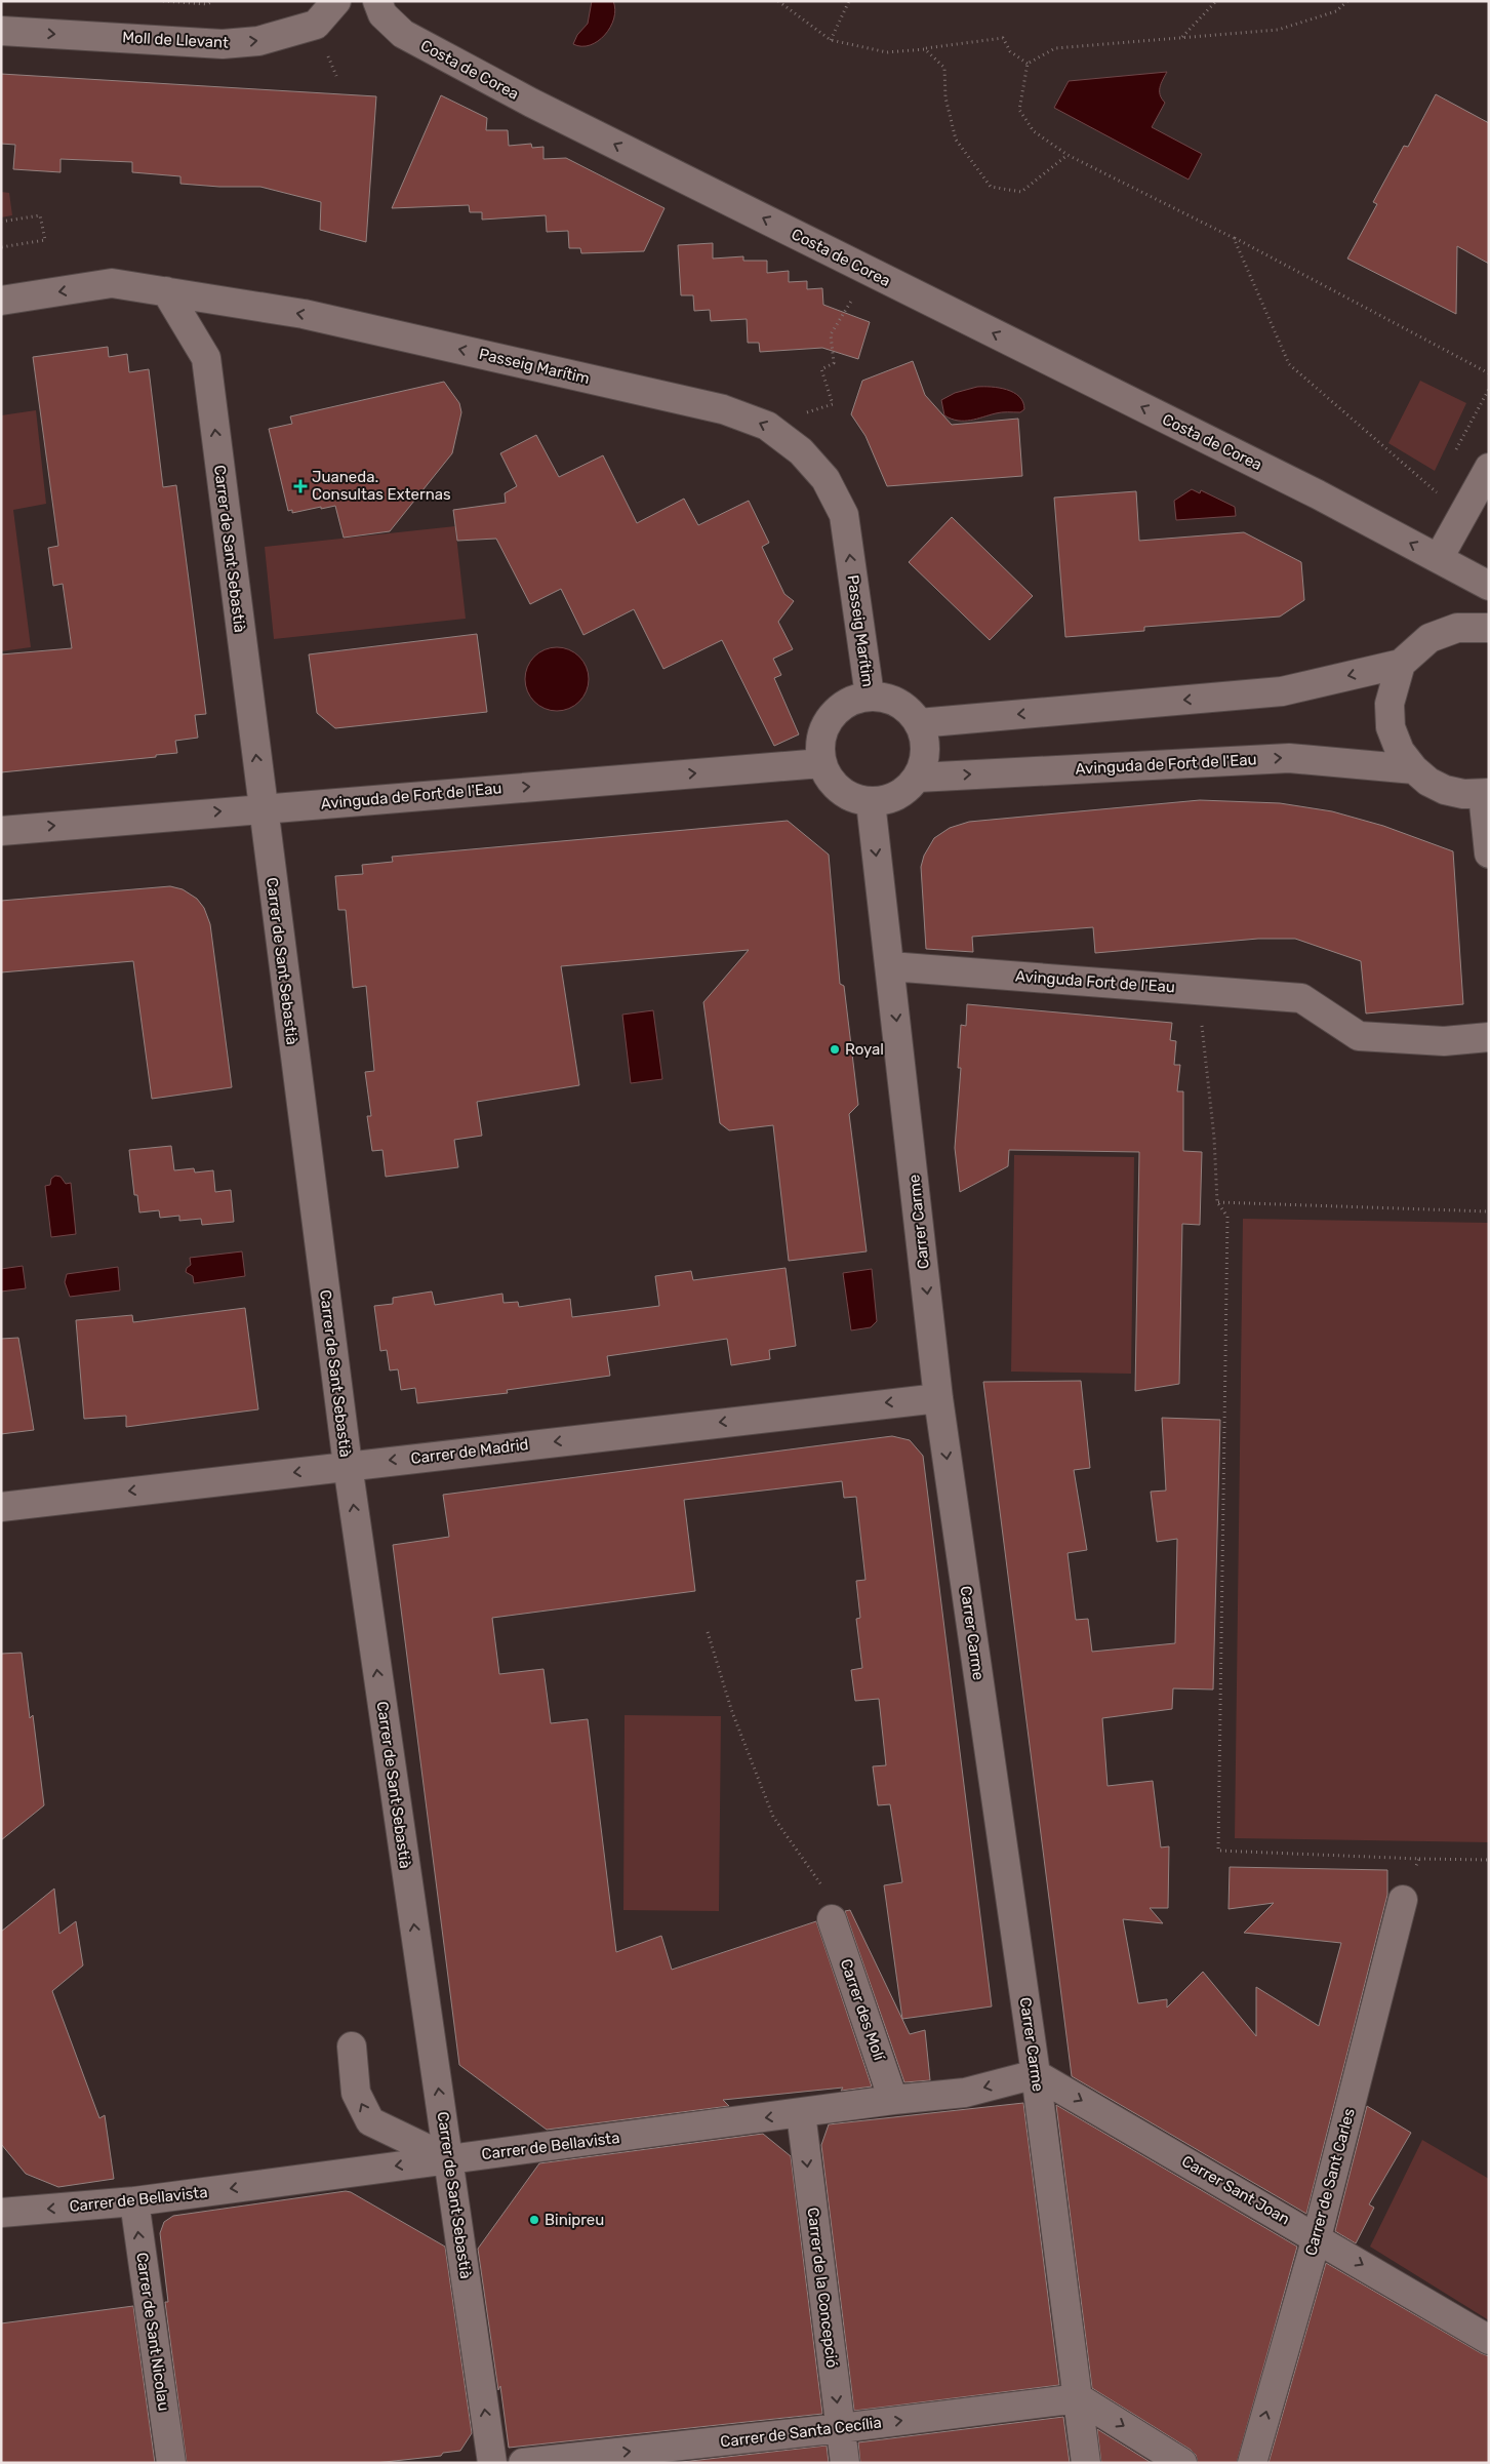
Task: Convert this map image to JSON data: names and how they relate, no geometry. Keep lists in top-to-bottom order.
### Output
{
  "streets": {
    "street": [
      "Moll de Llevant",
      "Costa de Corea",
      "Passeig Marítim",
      "Carrer de Sant Sebastià",
      "Avinguda de Fort de l'Eau",
      "Avinguda Fort de l'Eau",
      "Carrer Carme",
      "Carrer de Madrid",
      "Carrer des Molí",
      "Carrer de Bellavista",
      "Carrer de Sant Carles",
      "Carrer Sant Joan",
      "Carrer de la Concepció",
      "Carrer de Sant Nicolau",
      "Carrer de Santa Cecília"
    ]
  },
  "crossings": [
    ["Passeig Marítim", "Carrer de Sant Sebastià"],
    ["Passeig Marítim", "Avinguda de Fort de l'Eau"],
    ["Passeig Marítim", "Carrer Carme"],
    ["Carrer de Sant Sebastià", "Avinguda de Fort de l'Eau"],
    ["Carrer de Sant Sebastià", "Carrer de Madrid"],
    ["Carrer de Sant Sebastià", "Carrer de Bellavista"],
    ["Avinguda de Fort de l'Eau", "Carrer Carme"],
    ["Avinguda Fort de l'Eau", "Carrer Carme"],
    ["Carrer Carme", "Carrer de Madrid"],
    ["Carrer Carme", "Carrer de Bellavista"],
    ["Carrer Carme", "Carrer Sant Joan"],
    ["Carrer Carme", "Carrer de Santa Cecília"],
    ["Carrer des Molí", "Carrer de Bellavista"],
    ["Carrer de Bellavista", "Carrer Sant Joan"],
    ["Carrer de Bellavista", "Carrer de la Concepció"],
    ["Carrer de Bellavista", "Carrer de Sant Nicolau"],
    ["Carrer de Sant Carles", "Carrer Sant Joan"],
    ["Carrer de la Concepció", "Carrer de Santa Cecília"]
  ],
  "one_way": [
    "Moll de Llevant",
    "Costa de Corea",
    "Passeig Marítim",
    "Carrer de Sant Sebastià",
    "Carrer Carme",
    "Carrer de Madrid",
    "Carrer de Bellavista",
    "Carrer de Sant Carles",
    "Carrer Sant Joan",
    "Carrer de la Concepció",
    "Carrer de Sant Nicolau",
    "Carrer de Santa Cecília"
  ],
  "places": {
    "health": ["Juaneda. Consultas Externas"],
    "other": ["Royal", "Binipreu"]
  }
}
